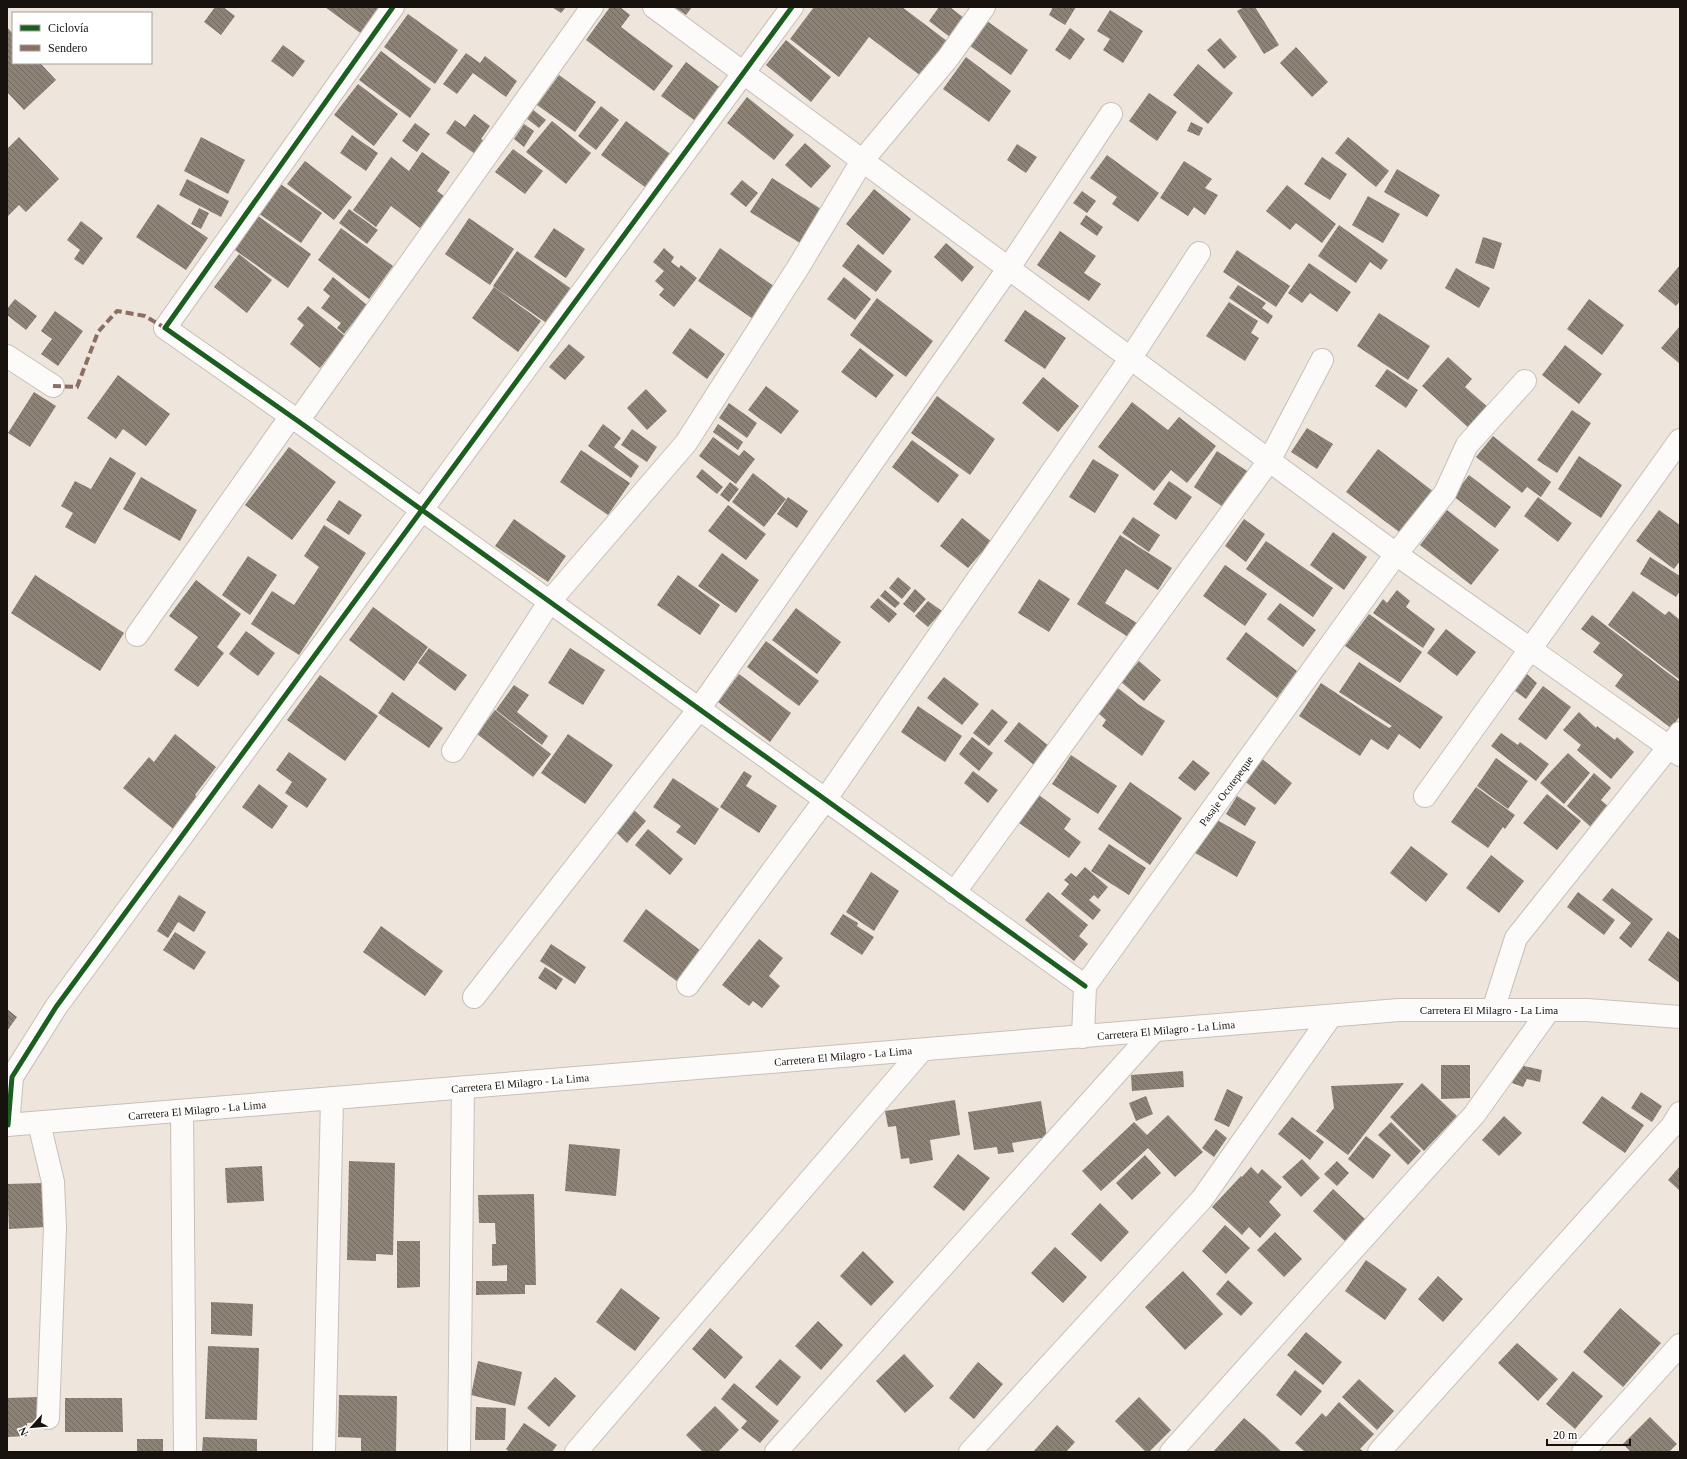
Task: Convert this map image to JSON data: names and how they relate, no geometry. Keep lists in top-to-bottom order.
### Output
{
  "streets": {
    "street": ["Pasaje Ocotepeque", "Carretera El Milagro - La Lima"]
  },
  "legend": ["Ciclovía", "Sendero"],
  "scale_bar": "20 m",
  "north": "bottom left"
}
